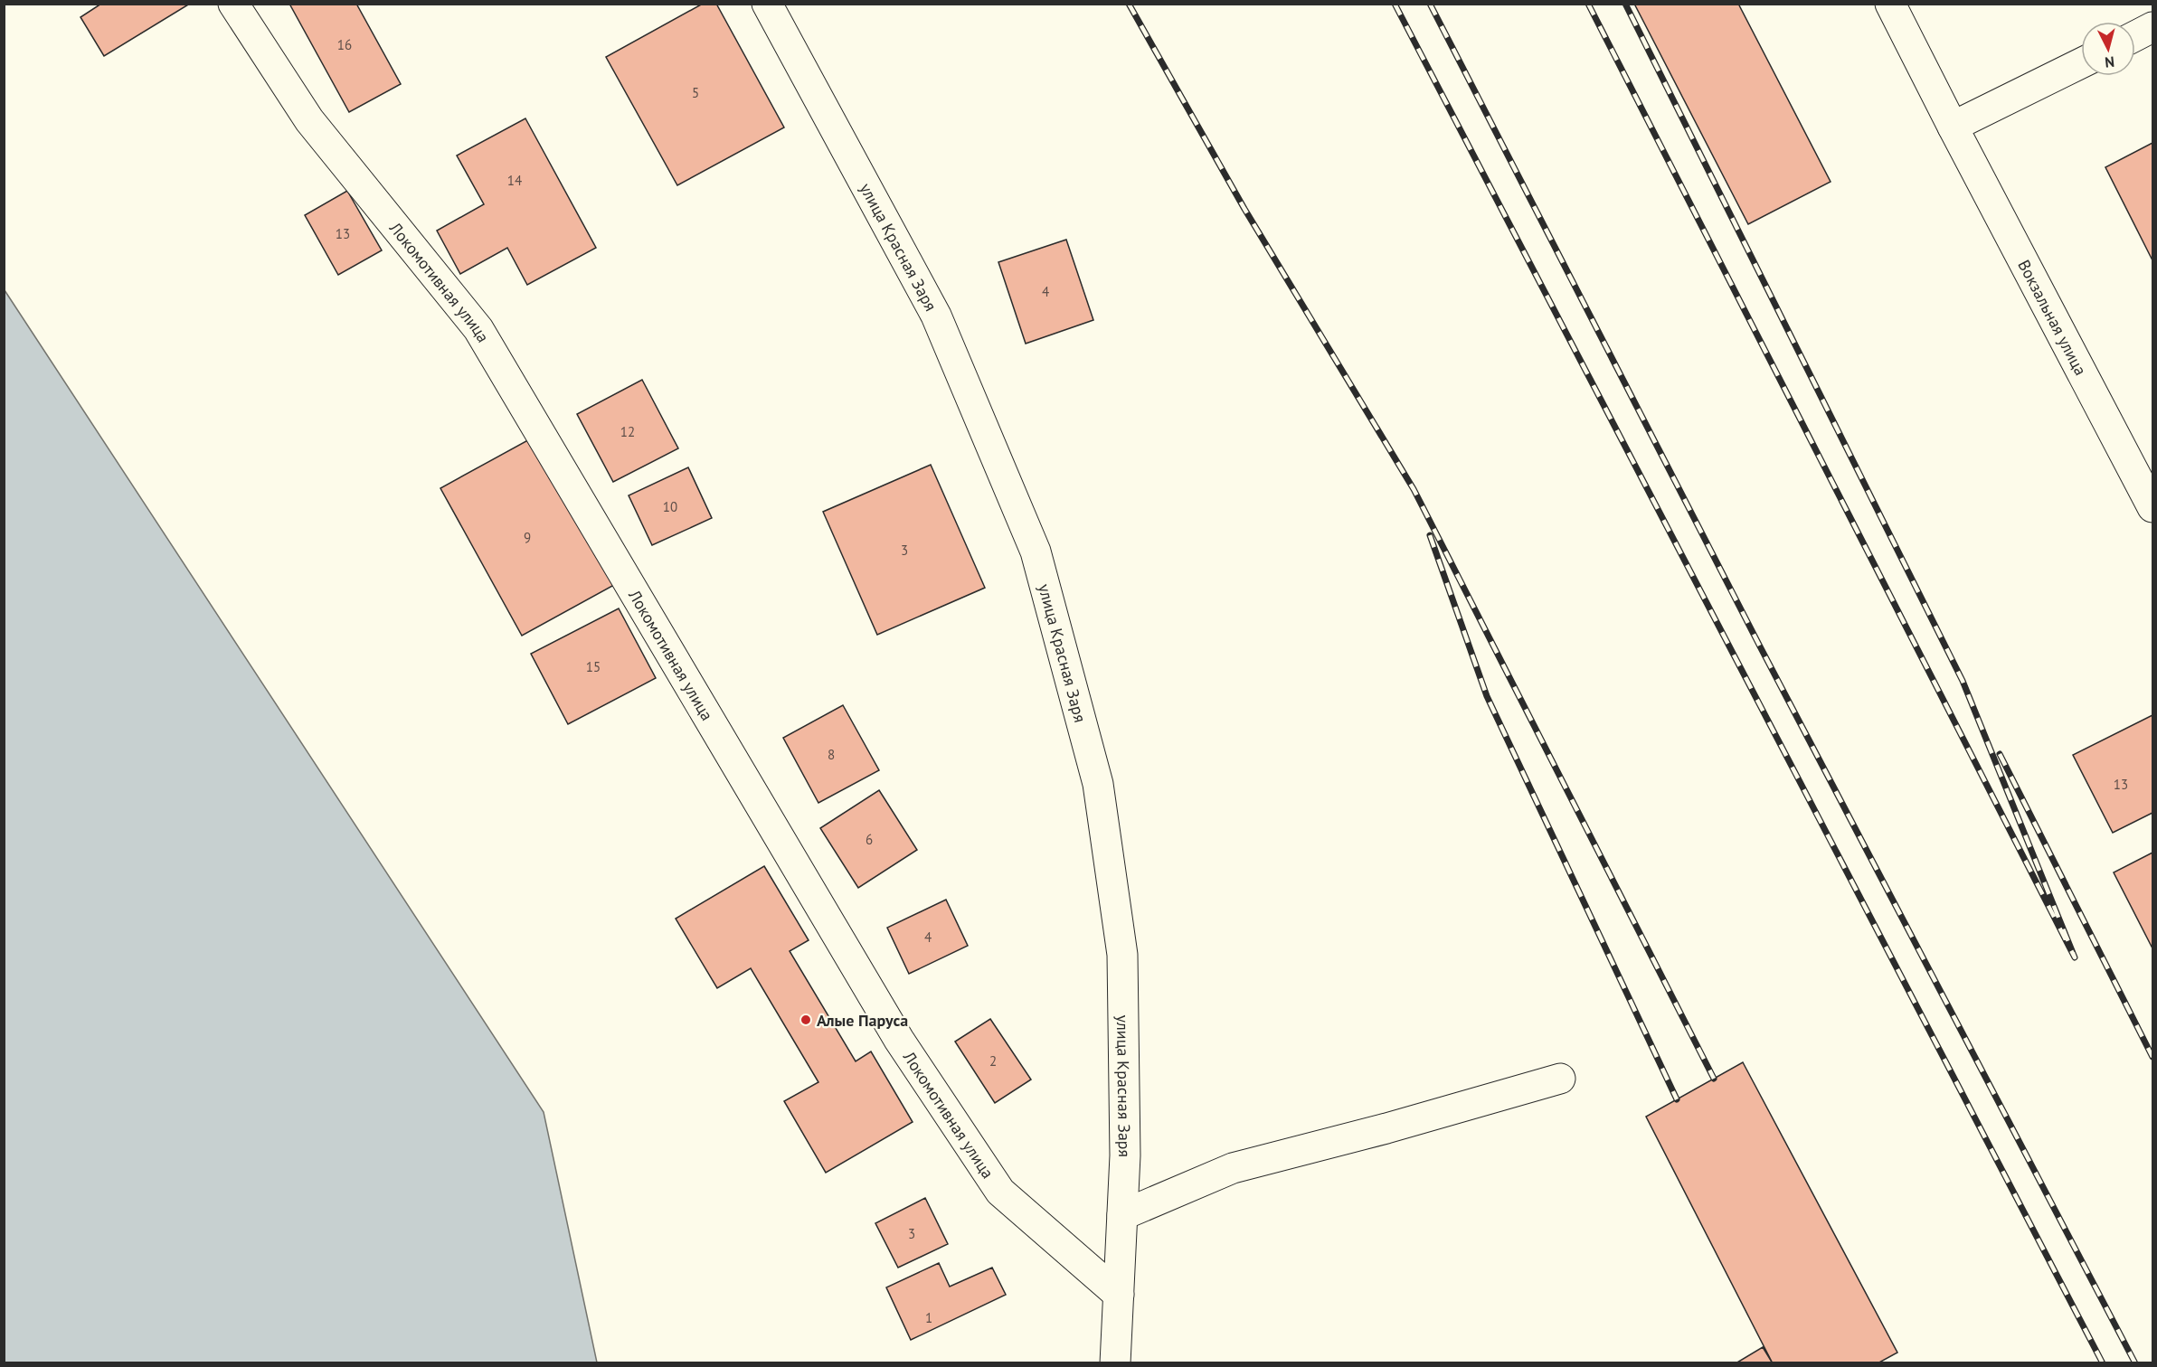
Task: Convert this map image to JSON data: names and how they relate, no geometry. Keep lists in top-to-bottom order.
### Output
{
  "streets": {
    "street": ["улица Красная Заря", "Локомотивная улица", "Вокзальная улица"]
  },
  "crossings": [
    ["улица Красная Заря", "Локомотивная улица"]
  ],
  "places": ["Алые Паруса"],
  "house_numbers": [
    "16",
    "5",
    "14",
    "13",
    "4",
    "12",
    "10",
    "9",
    "3",
    "15",
    "8",
    "13",
    "6",
    "4",
    "2",
    "3",
    "1"
  ],
  "north": "bottom"
}
